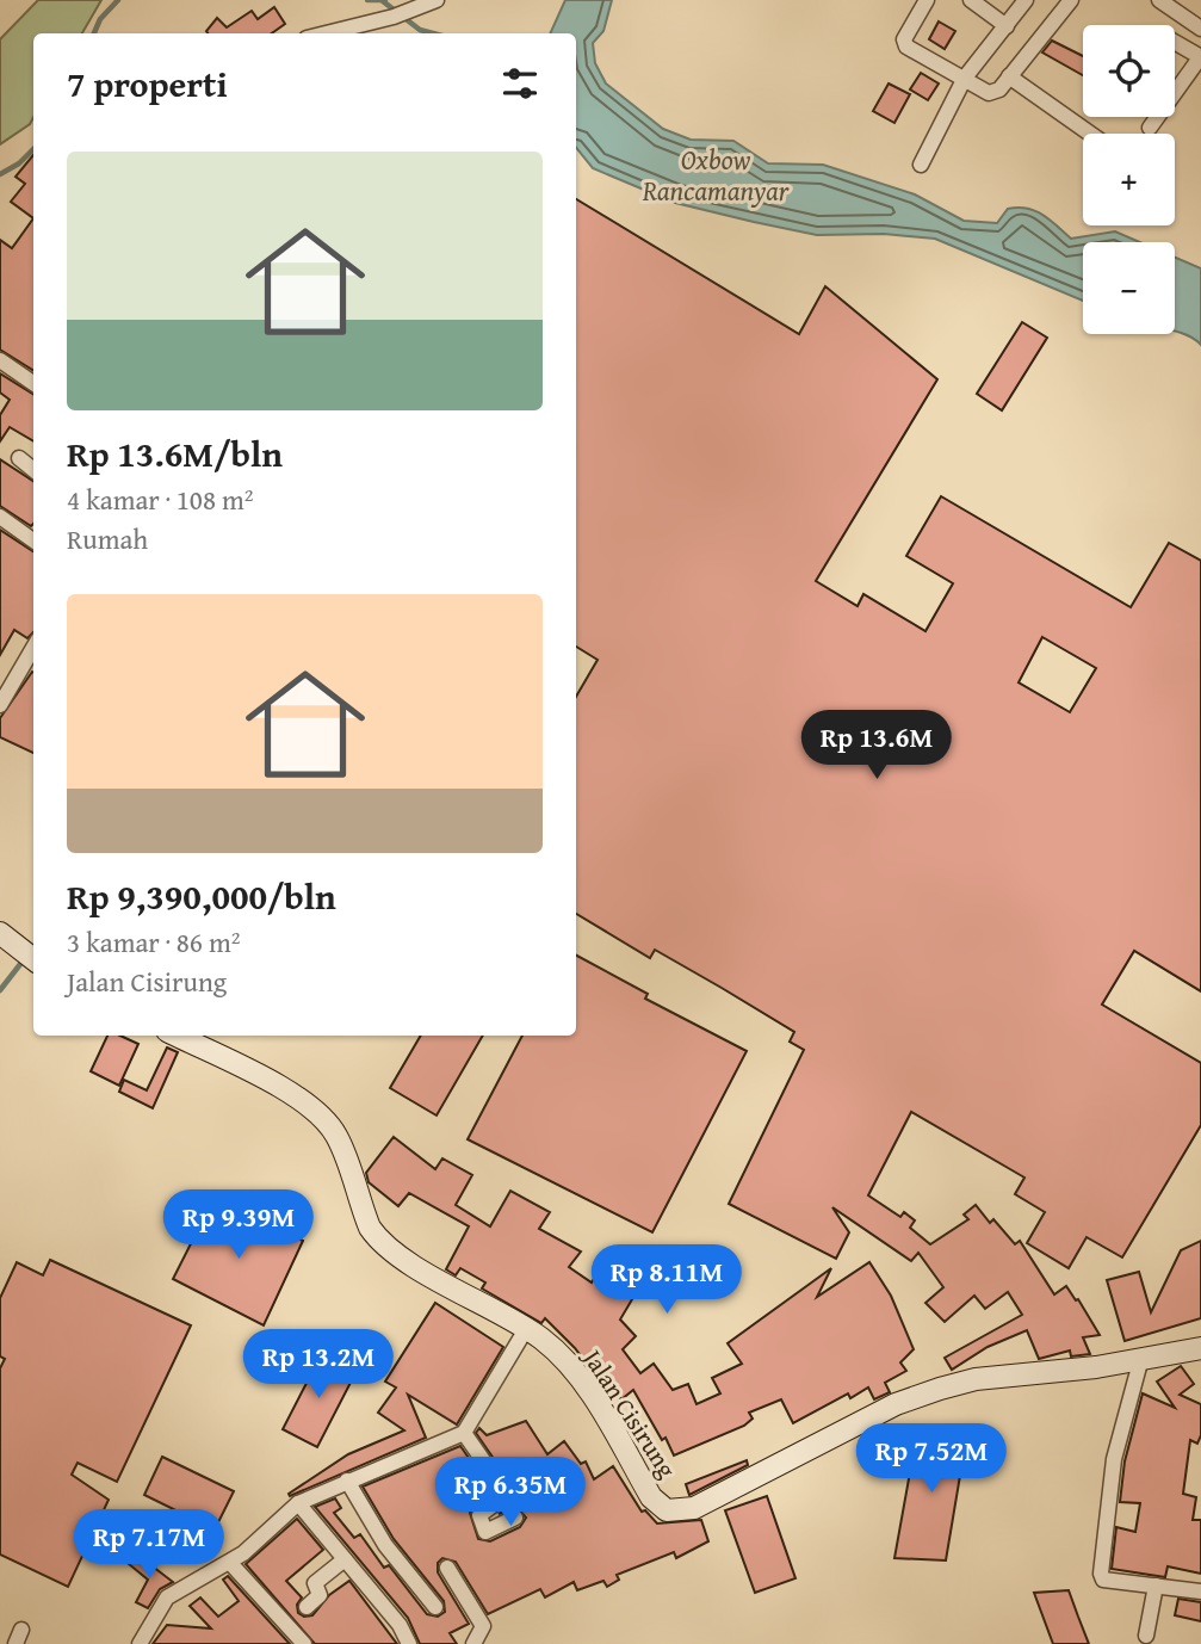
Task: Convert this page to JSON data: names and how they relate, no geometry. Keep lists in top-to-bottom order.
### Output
{
  "streets": {
    "main road": ["Jalan Cisirung"]
  },
  "water": ["Oxbow Rancamanyar"],
  "page": {
    "map_buttons": ["+", "−"],
    "heading": "7 properti",
    "list": [
      {
        "name": "Rp 13.6M/bln",
        "note": "4 kamar · 108 m² · Rumah"
      },
      {
        "name": "Rp 9,390,000/bln",
        "note": "3 kamar · 86 m² · Jalan Cisirung"
      }
    ],
    "price": [
      "Rp 13.6M",
      "Rp 9.39M",
      "Rp 8.11M",
      "Rp 13.2M",
      "Rp 7.52M",
      "Rp 6.35M",
      "Rp 7.17M"
    ]
  }
}
